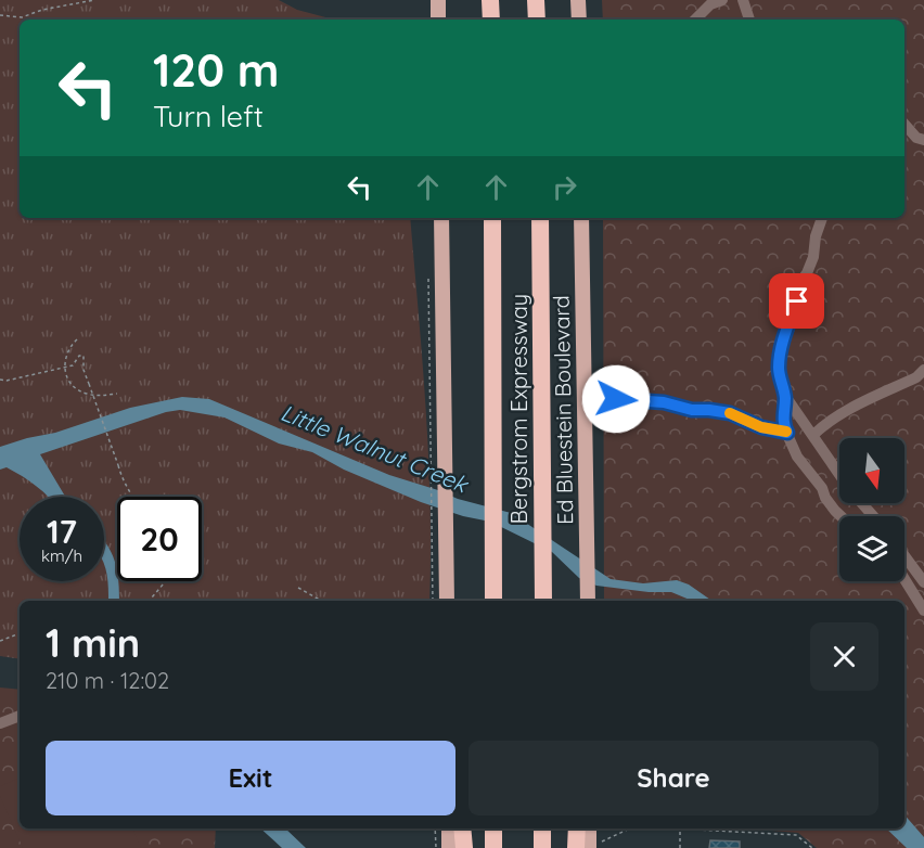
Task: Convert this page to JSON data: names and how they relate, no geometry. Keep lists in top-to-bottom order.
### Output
{
  "streets": {
    "highway": ["Bergstrom Expressway"],
    "main road": ["Ed Bluestein Boulevard"]
  },
  "water": ["Little Walnut Creek"],
  "north": "bottom",
  "page": {
    "turn": ["120 m", "Turn left"],
    "speed": "17 km/h",
    "limit": "20",
    "heading": ["1 min", "210 m · 12:02"],
    "buttons": ["Exit", "Share"]
  }
}
